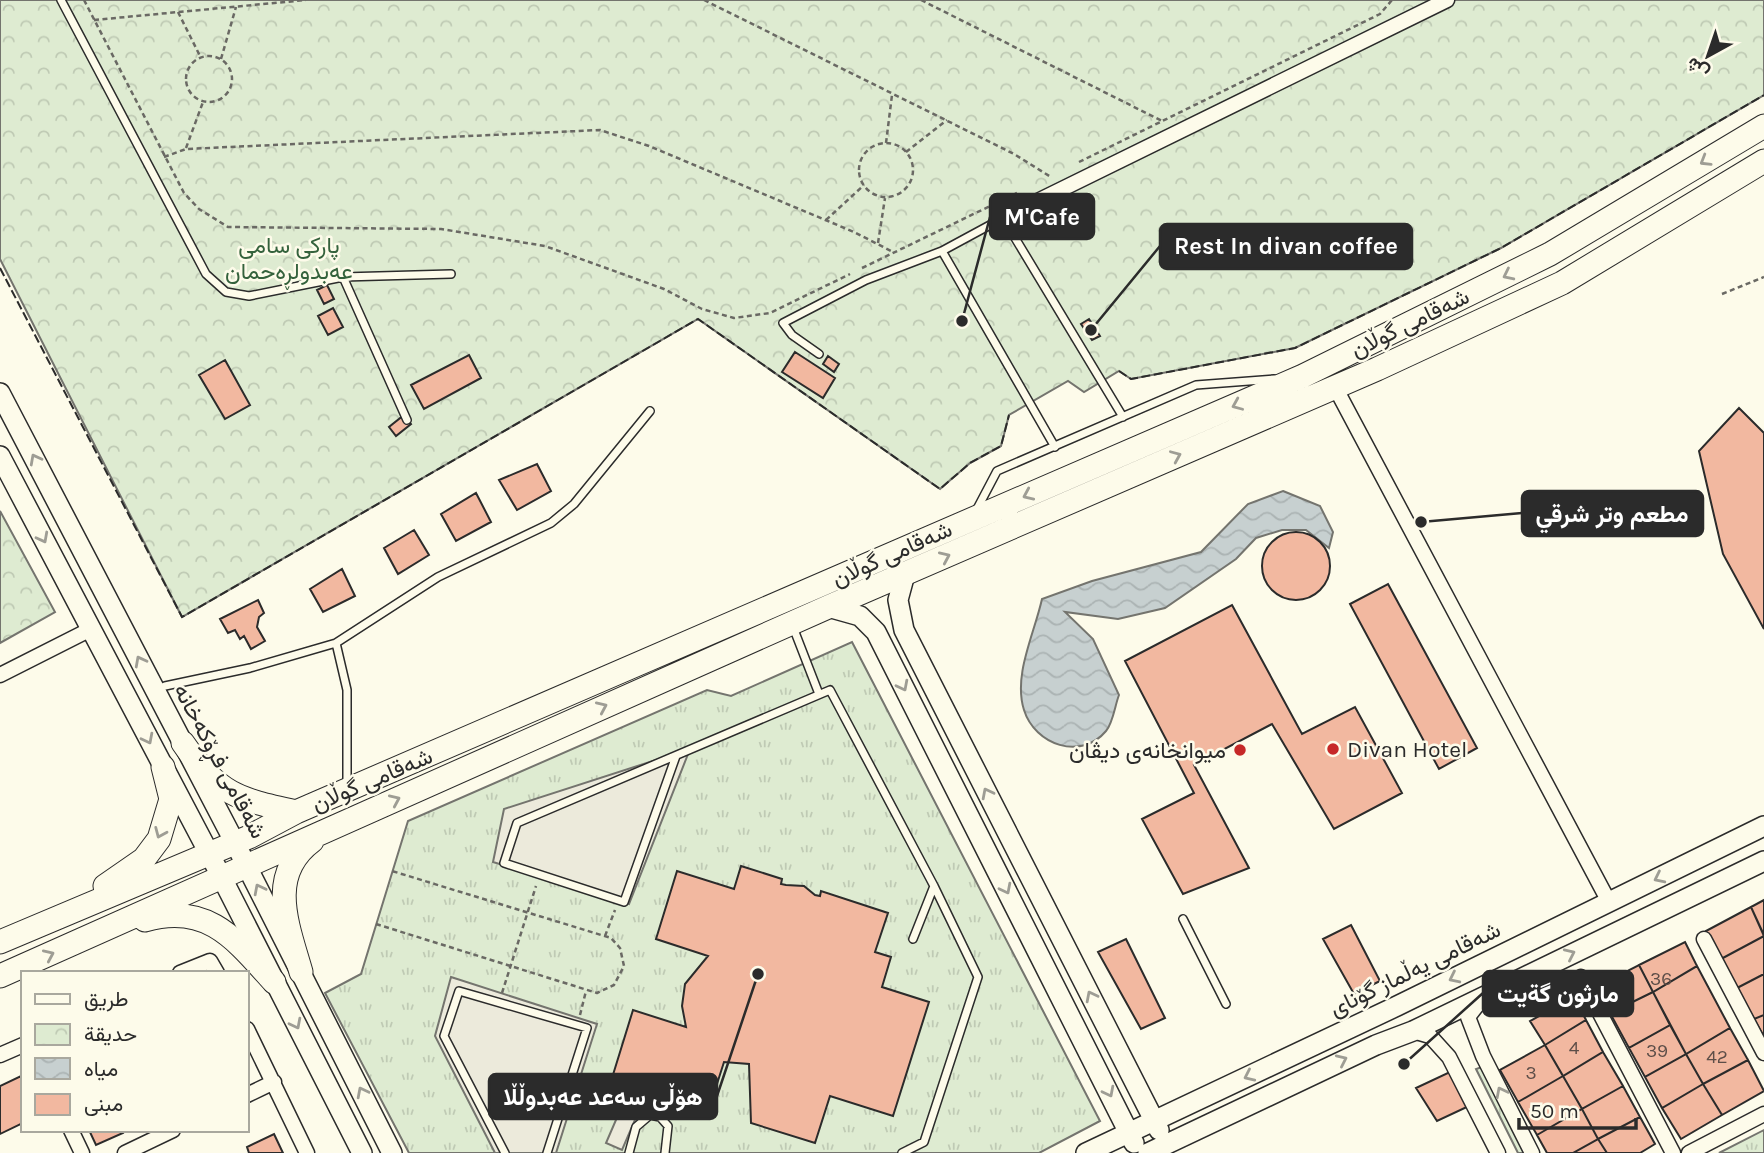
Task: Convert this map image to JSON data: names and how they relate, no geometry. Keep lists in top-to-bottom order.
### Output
{
  "streets": {
    "main road": ["شەقامی گوڵان"],
    "street": ["شەقامی فڕۆکەخانە", "شەقامی یەڵماز گۆنای"]
  },
  "crossings": [
    ["شەقامی گوڵان", "شەقامی فڕۆکەخانە"]
  ],
  "parks": ["پارکی سامی عەبدولڕەحمان"],
  "places": [
    "M'Cafe",
    "Rest In divan coffee",
    "مطعم وتر شرقي",
    "Divan Hotel",
    "میوانخانەی دیڤان",
    "ھۆڵی سەعد عەبدوڵڵا",
    "مارثون گةيت"
  ],
  "house_numbers": [
    "36",
    "4",
    "39",
    "42",
    "3"
  ],
  "legend": [
    "طريق",
    "حديقة",
    "مياه",
    "مبنى"
  ],
  "scale_bar": "50 m",
  "north": "bottom left"
}
